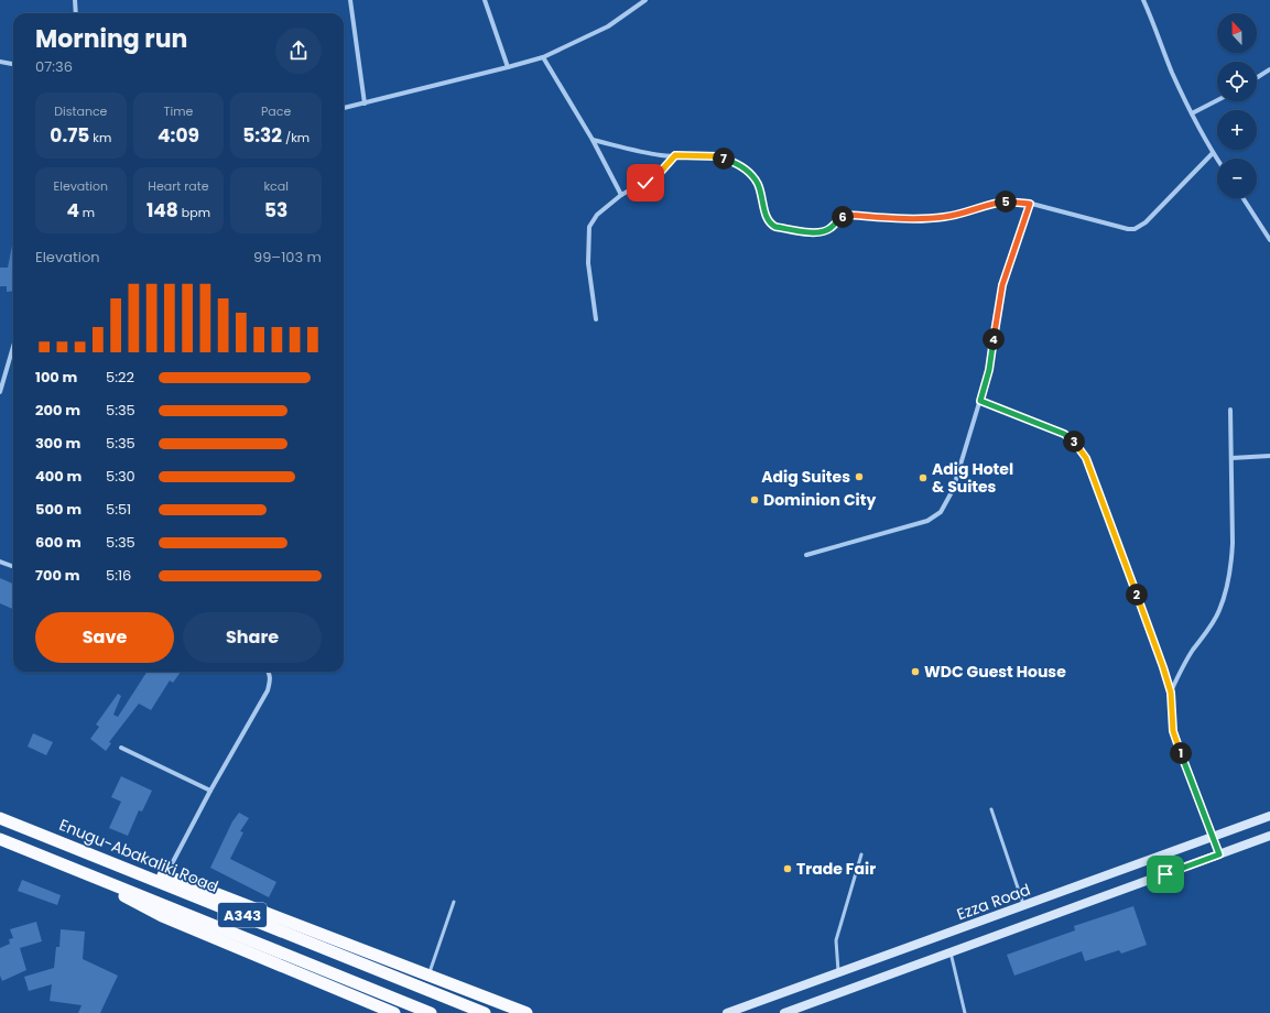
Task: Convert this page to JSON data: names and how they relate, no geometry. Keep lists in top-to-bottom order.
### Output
{
  "streets": {
    "highway": ["Enugu-Abakaliki Road", "A343"],
    "main road": ["Ezza Road"]
  },
  "places": [
    "Adig Suites",
    "Adig Hotel & Suites",
    "Dominion City",
    "WDC Guest House",
    "Trade Fair"
  ],
  "north": "top",
  "page": {
    "map_buttons": ["+", "−"],
    "heading": ["Morning run", "07:36"],
    "stats": [
      ["Distance", "0.75 km"],
      ["Time", "4:09"],
      ["Pace", "5:32 /km"],
      ["Elevation", "4 m"],
      ["Heart rate", "148 bpm"],
      ["kcal", "53"]
    ],
    "pins": [
      "7",
      "5",
      "6",
      "4",
      "3",
      "2",
      "1"
    ],
    "chart": ["Elevation", "99–103 m"],
    "list": [
      {
        "name": "100 m",
        "note": "5:22"
      },
      {
        "name": "200 m",
        "note": "5:35"
      },
      {
        "name": "300 m",
        "note": "5:35"
      },
      {
        "name": "400 m",
        "note": "5:30"
      },
      {
        "name": "500 m",
        "note": "5:51"
      },
      {
        "name": "600 m",
        "note": "5:35"
      },
      {
        "name": "700 m",
        "note": "5:16"
      }
    ],
    "buttons": ["Save", "Share"]
  }
}
